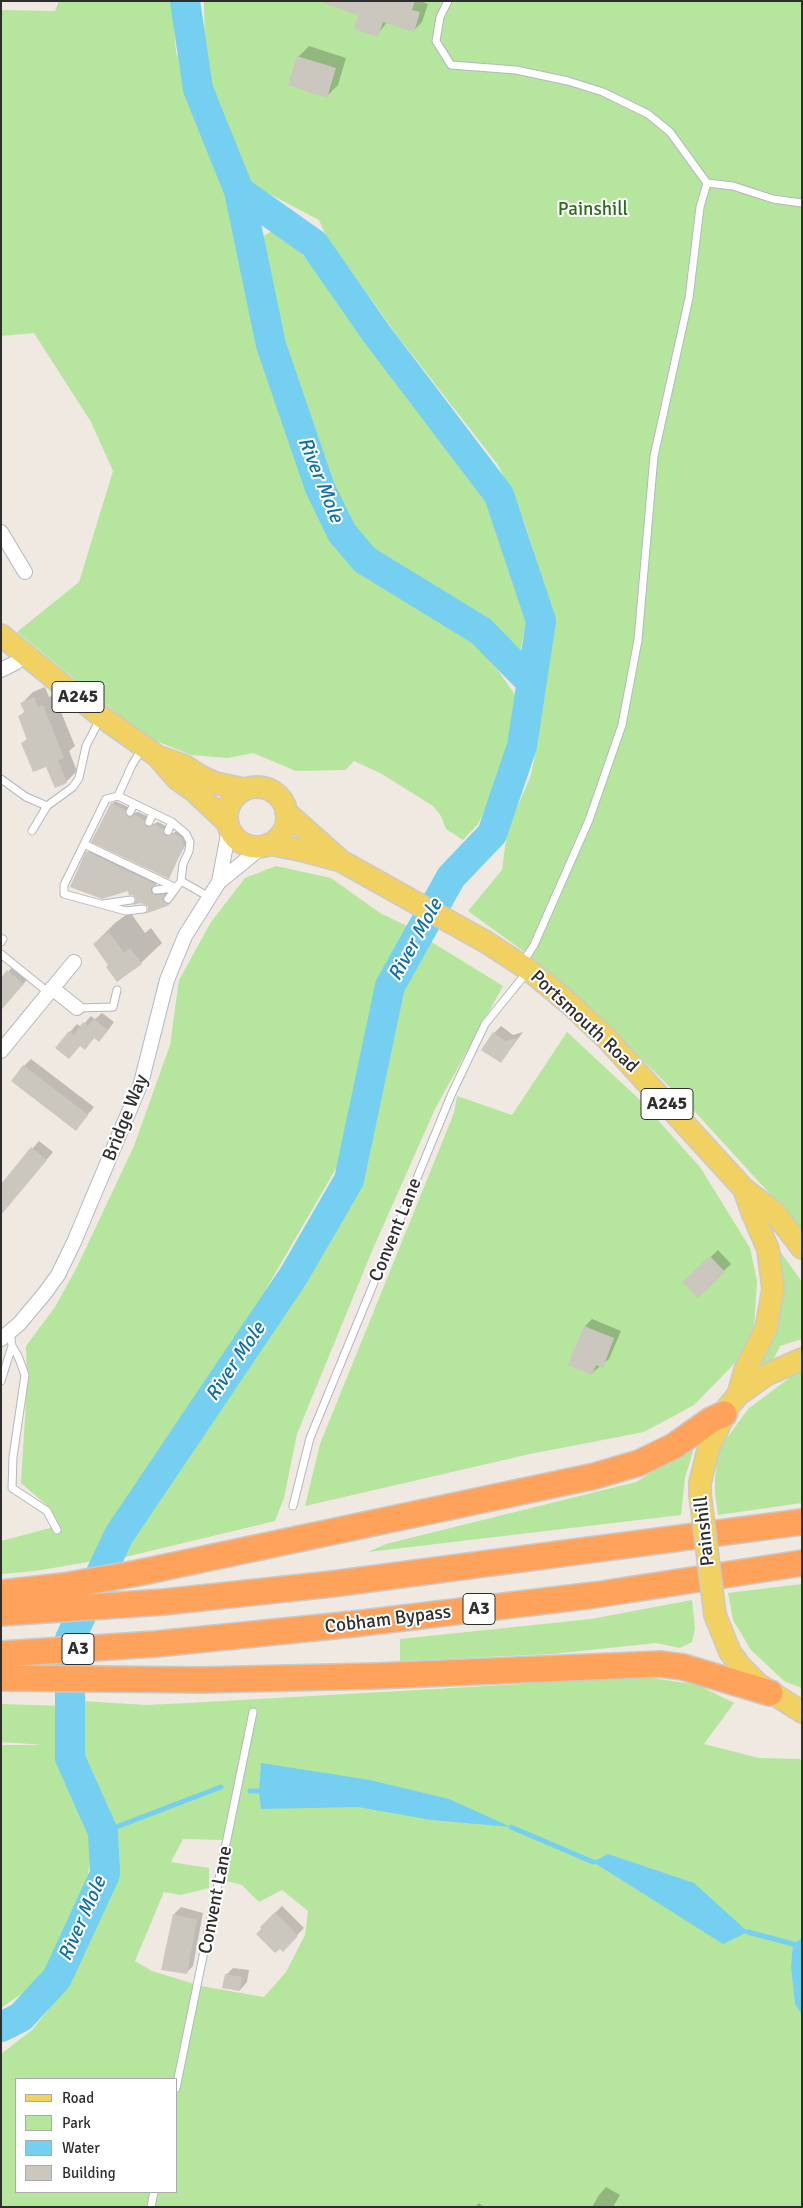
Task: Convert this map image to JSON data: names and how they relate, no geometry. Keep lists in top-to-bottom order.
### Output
{
  "streets": {
    "highway": ["A3", "Cobham Bypass"],
    "main road": ["A245", "Portsmouth Road", "Painshill"],
    "street": ["Bridge Way"],
    "lane": ["Convent Lane"]
  },
  "crossings": [
    ["Portsmouth Road", "Bridge Way"],
    ["Portsmouth Road", "Convent Lane"],
    ["Portsmouth Road", "Painshill"]
  ],
  "water": ["River Mole"],
  "parks": ["Painshill"],
  "legend": [
    "Road",
    "Park",
    "Water",
    "Building"
  ]
}
